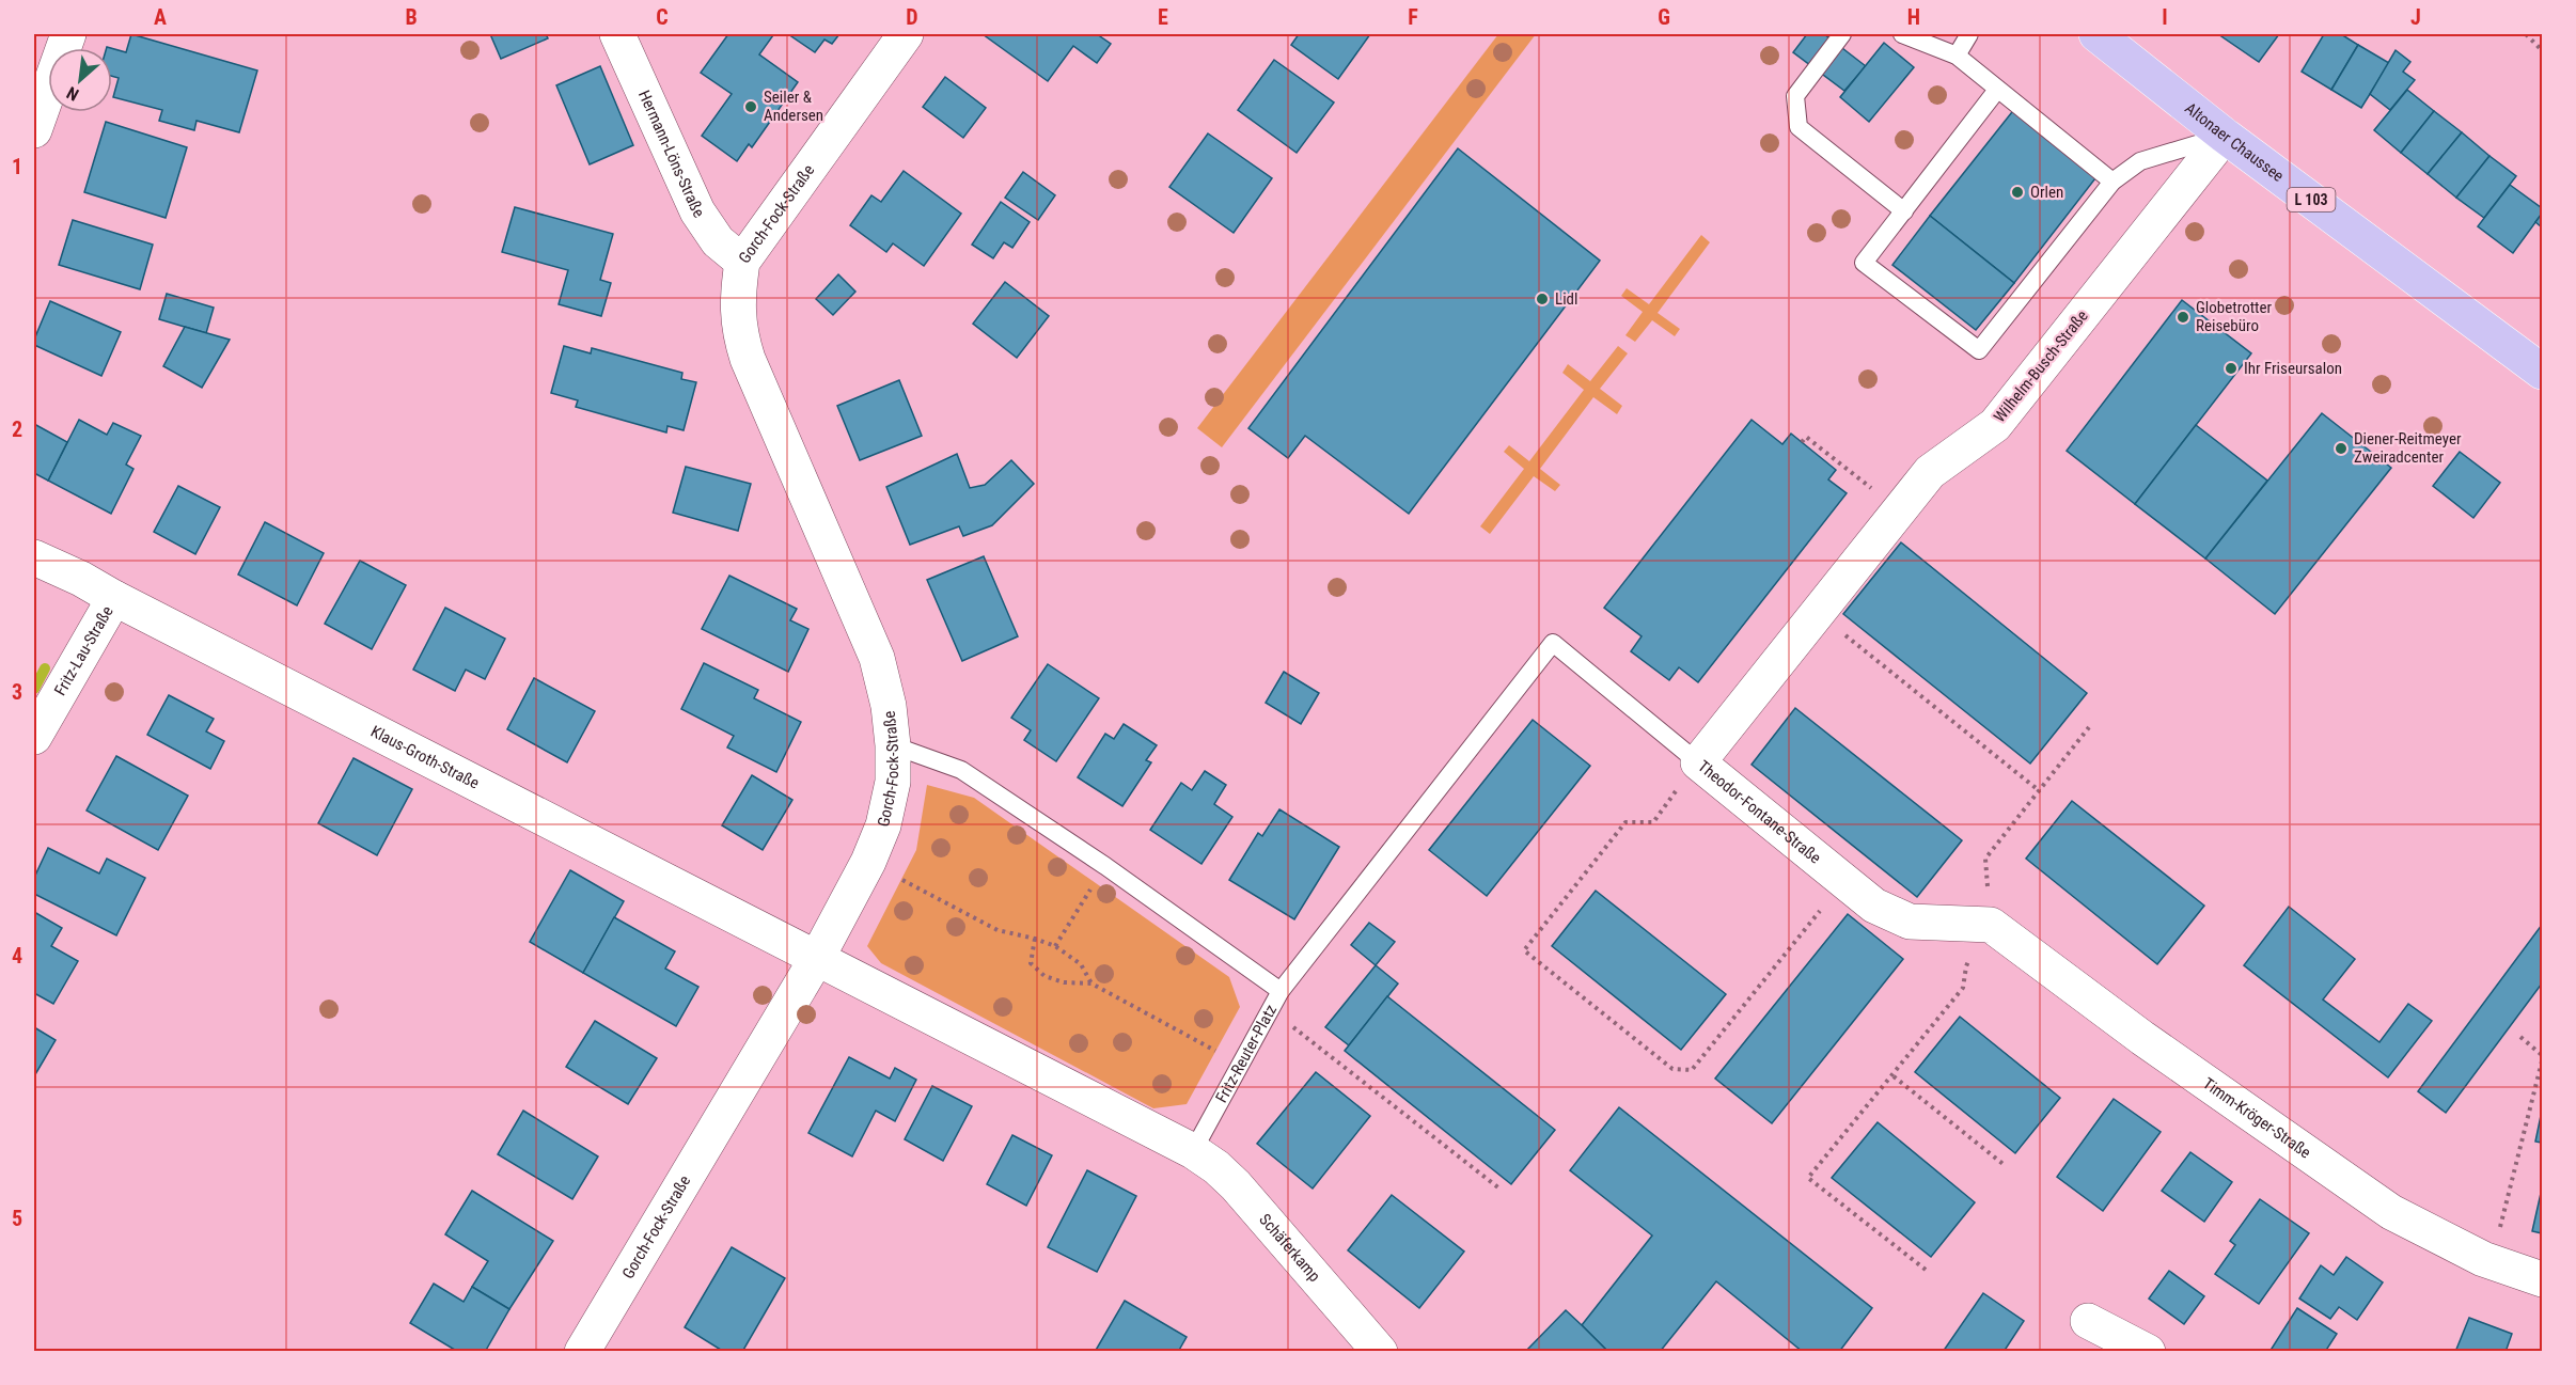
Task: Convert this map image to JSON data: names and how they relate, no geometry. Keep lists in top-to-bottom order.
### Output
{
  "streets": {
    "main road": ["Altonaer Chaussee", "L 103"],
    "street": [
      "Hermann-Löns-Straße",
      "Gorch-Fock-Straße",
      "Wilhelm-Busch-Straße",
      "Fritz-Lau-Straße",
      "Klaus-Groth-Straße",
      "Theodor-Fontane-Straße",
      "Timm-Kröger-Straße",
      "Schäferkamp"
    ],
    "lane": ["Fritz-Reuter-Platz"]
  },
  "crossings": [
    ["Altonaer Chaussee", "Wilhelm-Busch-Straße"],
    ["Hermann-Löns-Straße", "Gorch-Fock-Straße"],
    ["Gorch-Fock-Straße", "Klaus-Groth-Straße"],
    ["Gorch-Fock-Straße", "Fritz-Reuter-Platz"],
    ["Wilhelm-Busch-Straße", "Theodor-Fontane-Straße"],
    ["Fritz-Lau-Straße", "Klaus-Groth-Straße"],
    ["Theodor-Fontane-Straße", "Fritz-Reuter-Platz"],
    ["Theodor-Fontane-Straße", "Timm-Kröger-Straße"],
    ["Fritz-Reuter-Platz", "Schäferkamp"]
  ],
  "places": [
    "Seiler & Andersen",
    "Orlen",
    "Lidl",
    "Globetrotter Reisebüro",
    "Ihr Friseursalon",
    "Diener-Reitmeyer Zweiradcenter"
  ],
  "north": "bottom left",
  "grid": {
    "columns": [
      "A",
      "B",
      "C",
      "D",
      "E",
      "F",
      "G",
      "H",
      "I",
      "J"
    ],
    "rows": [
      "1",
      "2",
      "3",
      "4",
      "5"
    ]
  }
}
